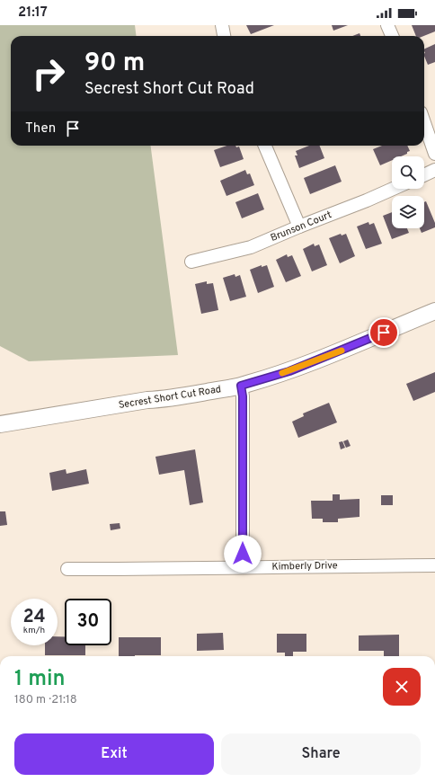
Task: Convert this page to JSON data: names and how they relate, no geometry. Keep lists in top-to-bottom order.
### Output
{
  "streets": {
    "main road": ["Secrest Short Cut Road"],
    "street": ["Brunson Court", "Kimberly Drive"]
  },
  "page": {
    "status": "21:17",
    "turn": ["90 m", "Secrest Short Cut Road"],
    "then": "Then",
    "speed": "24 km/h",
    "limit": "30",
    "heading": ["1 min", "180 m · 21:18"],
    "buttons": ["Exit", "Share"]
  }
}
